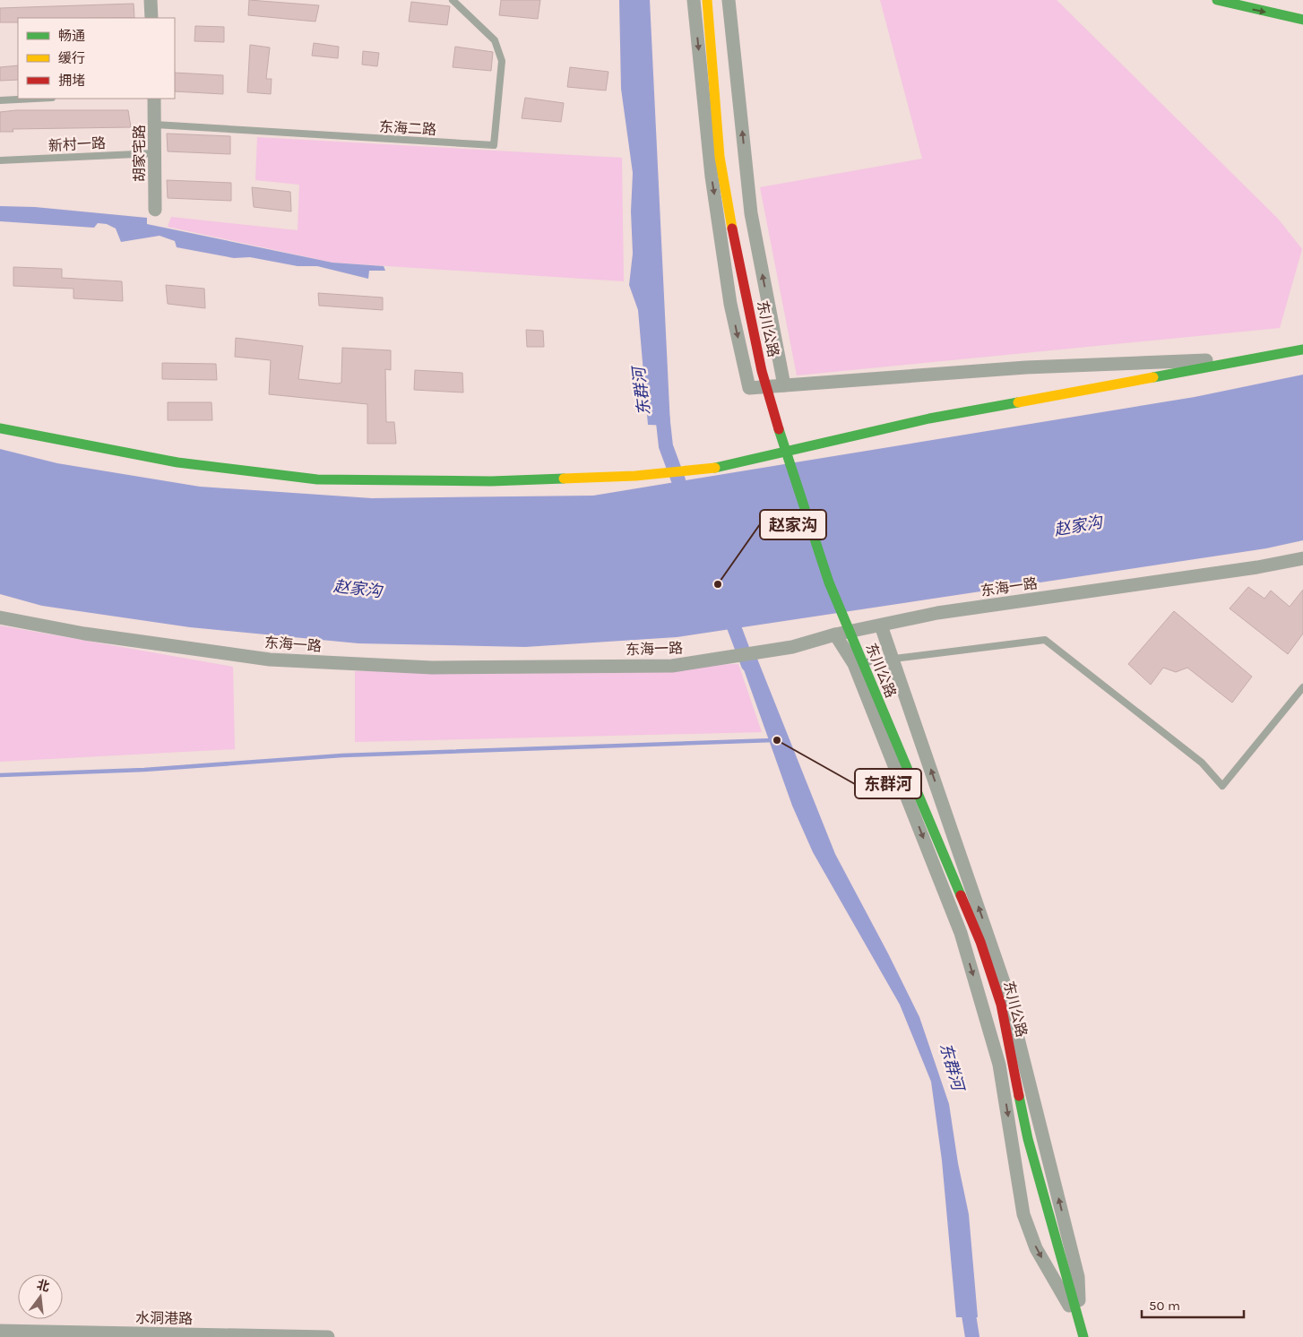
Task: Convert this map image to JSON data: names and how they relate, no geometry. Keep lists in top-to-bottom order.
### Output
{
  "streets": {
    "main road": ["东川公路"],
    "street": ["胡家宅路", "东海一路", "水洞港路"],
    "lane": ["东海二路", "新村一路"]
  },
  "crossings": [
    ["东海二路", "胡家宅路"],
    ["新村一路", "胡家宅路"]
  ],
  "water": ["东群河", "赵家沟"],
  "places": ["赵家沟", "东群河"],
  "legend": ["畅通", "缓行", "拥堵"],
  "scale_bar": "50 m",
  "north": "top"
}
